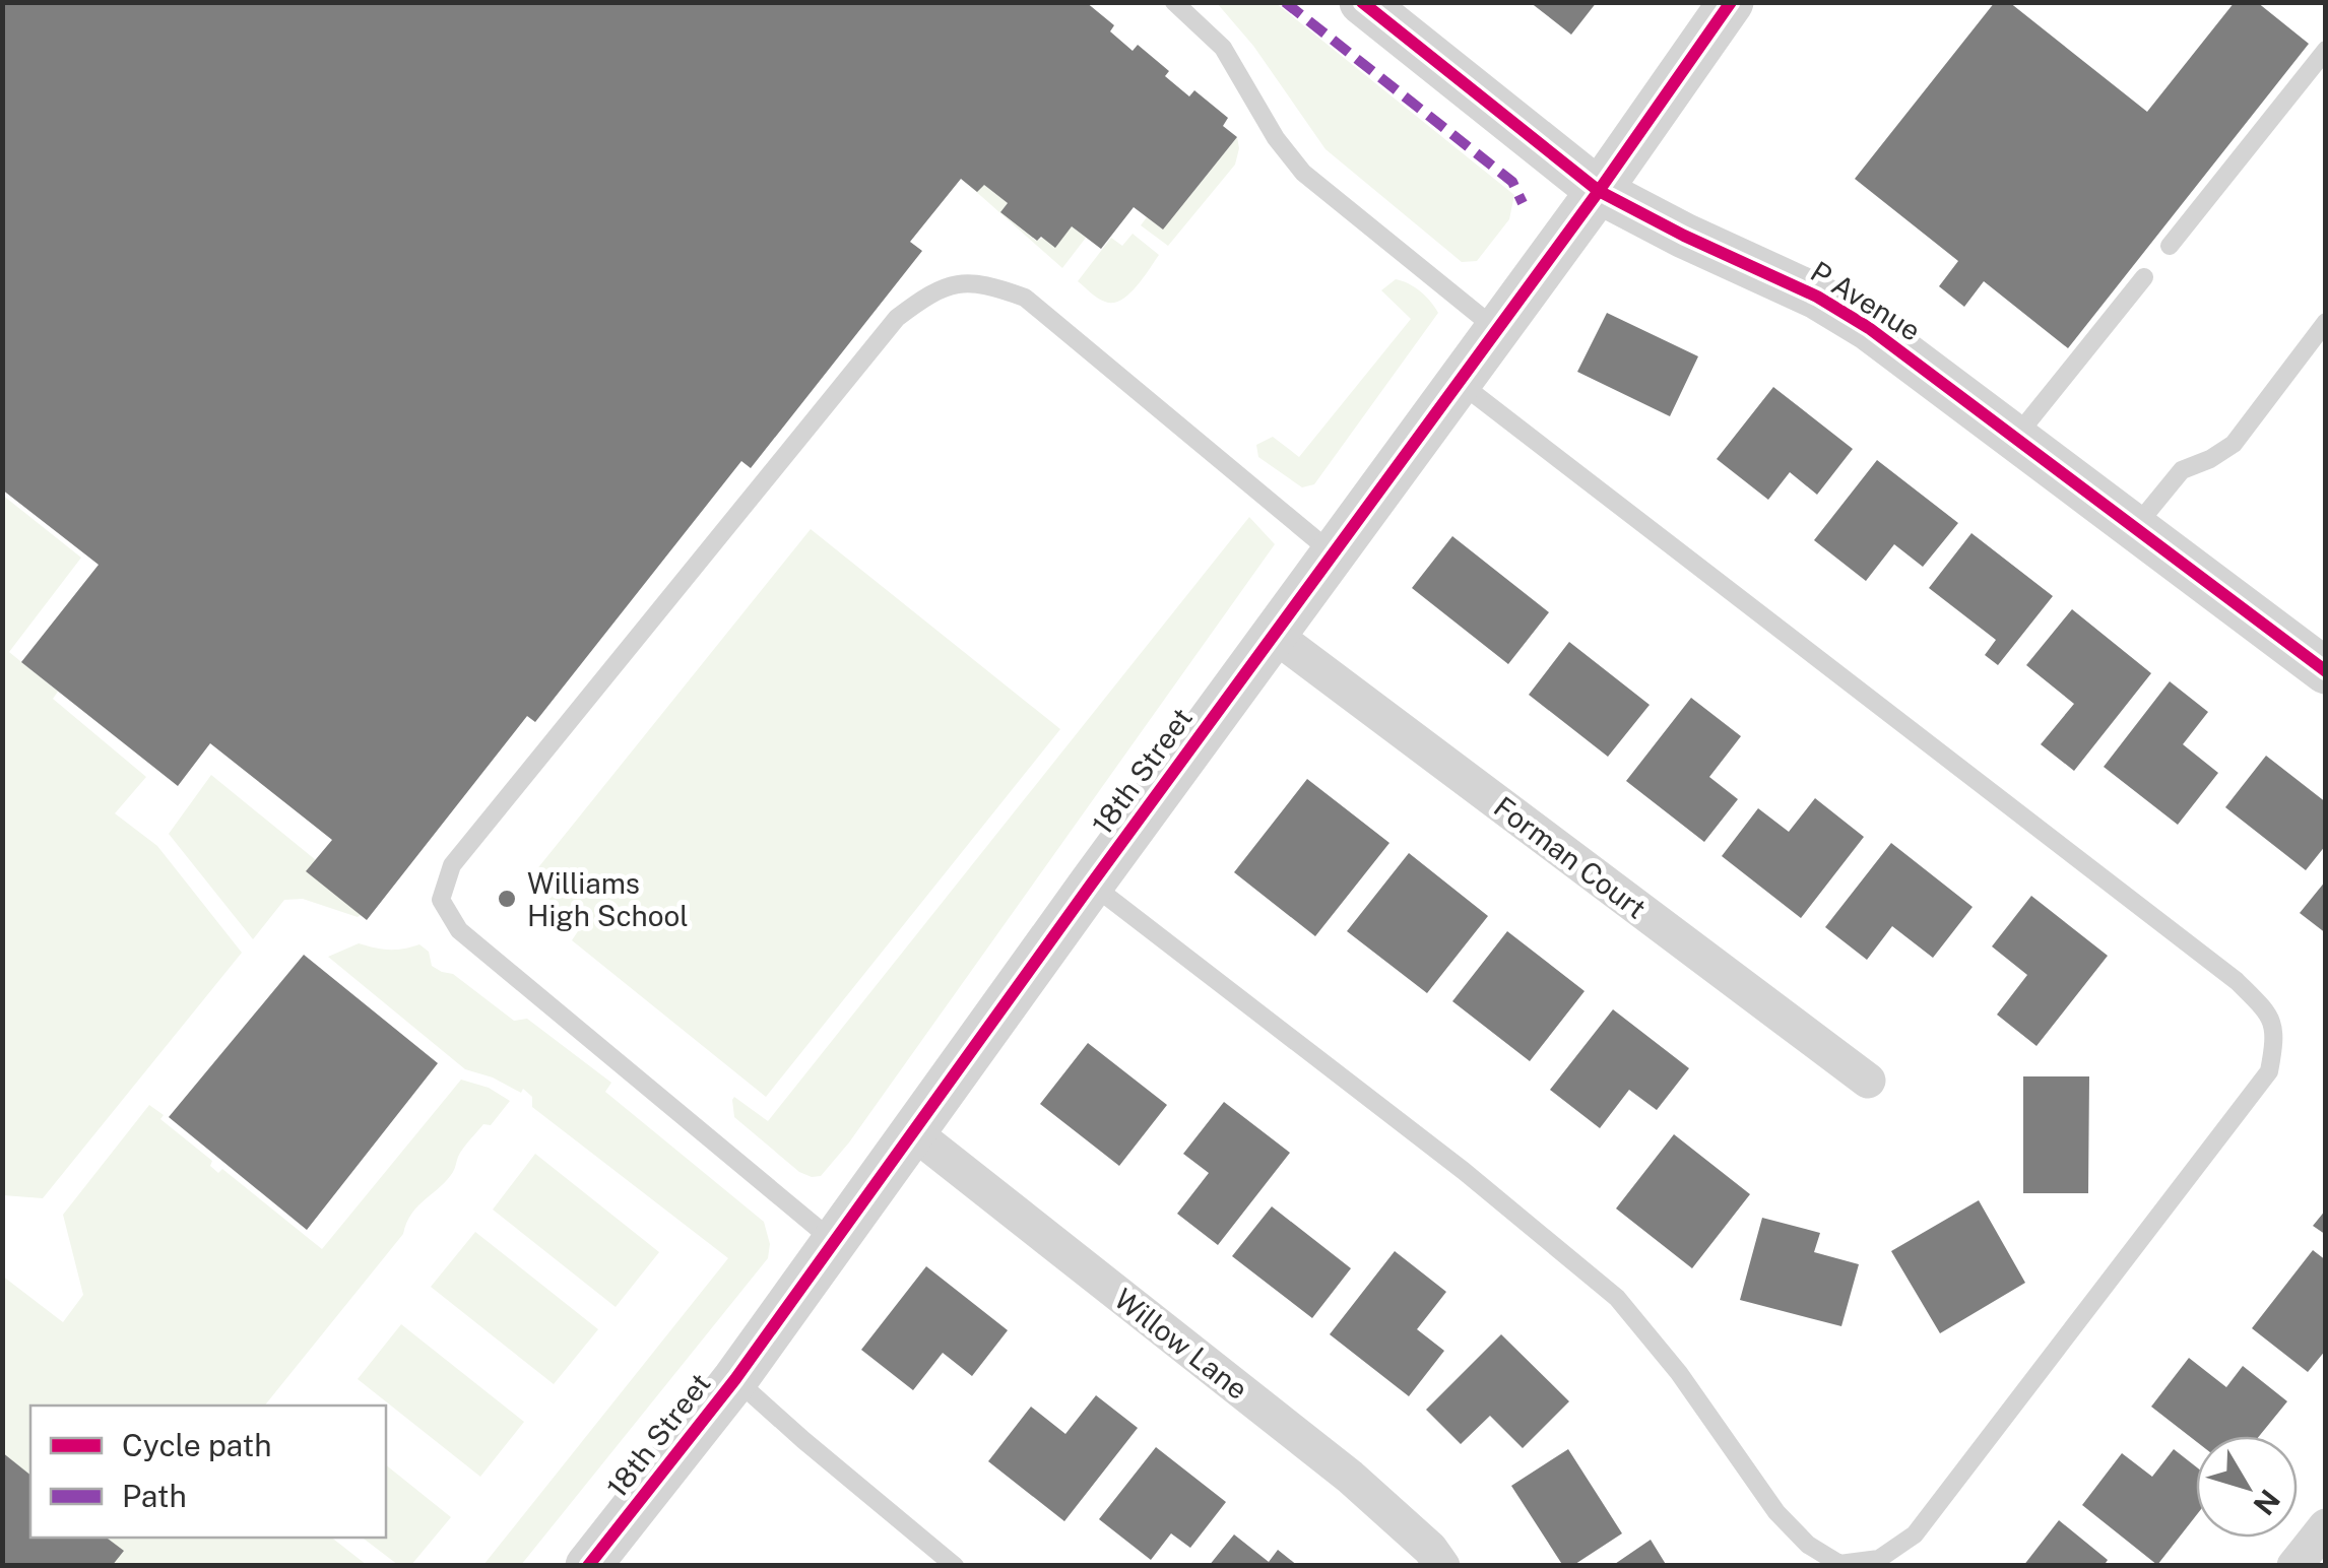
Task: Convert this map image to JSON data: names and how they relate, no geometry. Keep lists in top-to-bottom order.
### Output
{
  "streets": {
    "street": [
      "P Avenue",
      "18th Street",
      "Forman Court",
      "Willow Lane"
    ]
  },
  "crossings": [
    ["P Avenue", "18th Street"],
    ["18th Street", "Forman Court"],
    ["18th Street", "Willow Lane"]
  ],
  "places": ["Williams High School"],
  "legend": ["Cycle path", "Path"],
  "north": "bottom right"
}
